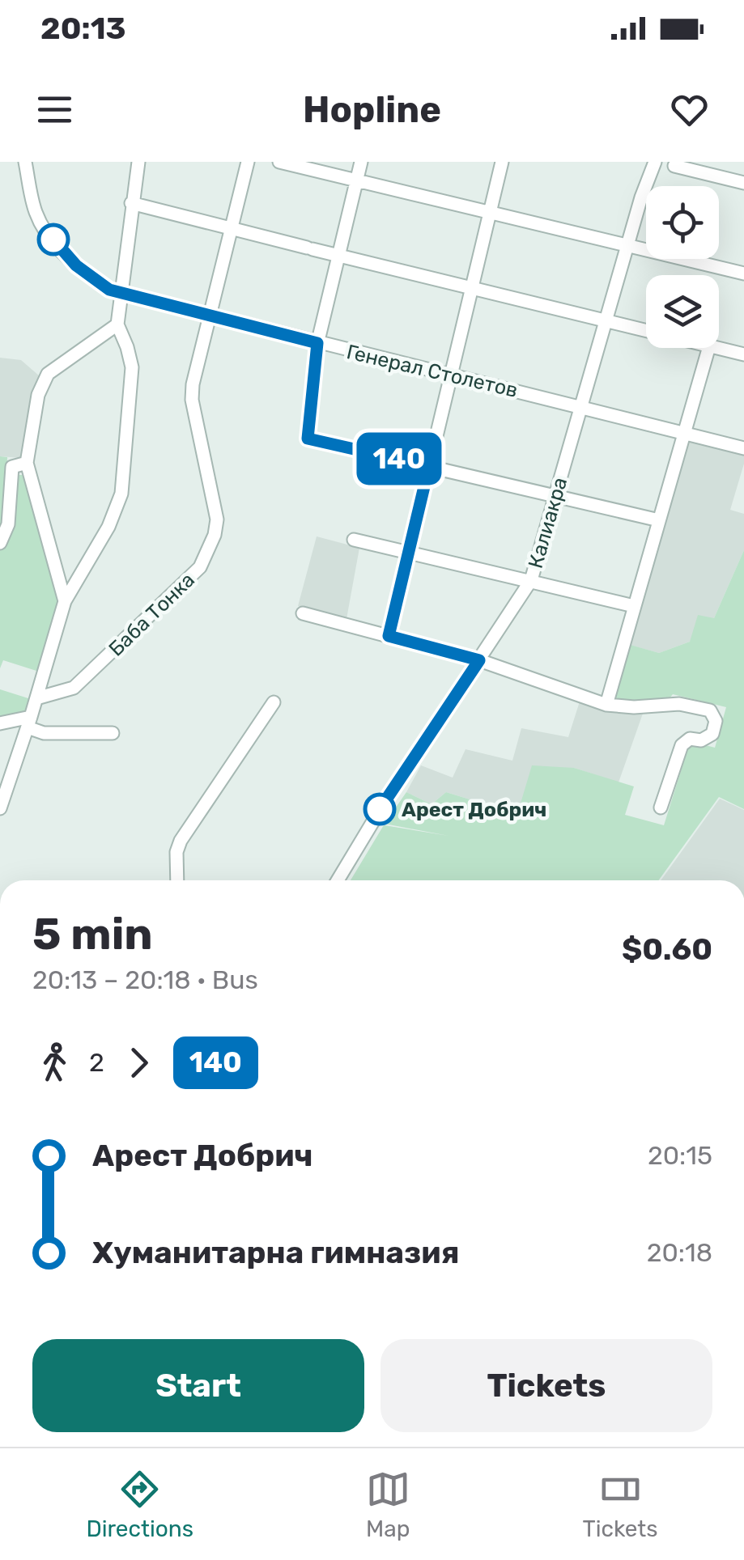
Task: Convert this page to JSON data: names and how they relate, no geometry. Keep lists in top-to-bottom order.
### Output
{
  "streets": {
    "street": ["Генерал Столетов", "Калиакра", "Баба Тонка"]
  },
  "crossings": [
    ["Генерал Столетов", "Калиакра"],
    ["Генерал Столетов", "Баба Тонка"]
  ],
  "places": ["Арест Добрич"],
  "lines": ["bus line 140"],
  "page": {
    "status": "20:13",
    "header": "Hopline",
    "on_map": "140",
    "heading": ["5 min", "20:13 – 20:18 · Bus", "$0.60"],
    "legs": ["2", "140"],
    "list": [
      {
        "name": "Арест Добрич",
        "value": "20:15"
      },
      {
        "name": "Хуманитарна гимназия",
        "value": "20:18"
      }
    ],
    "buttons": ["Start", "Tickets"],
    "tabs": ["Directions", "Map", "Tickets"]
  }
}
